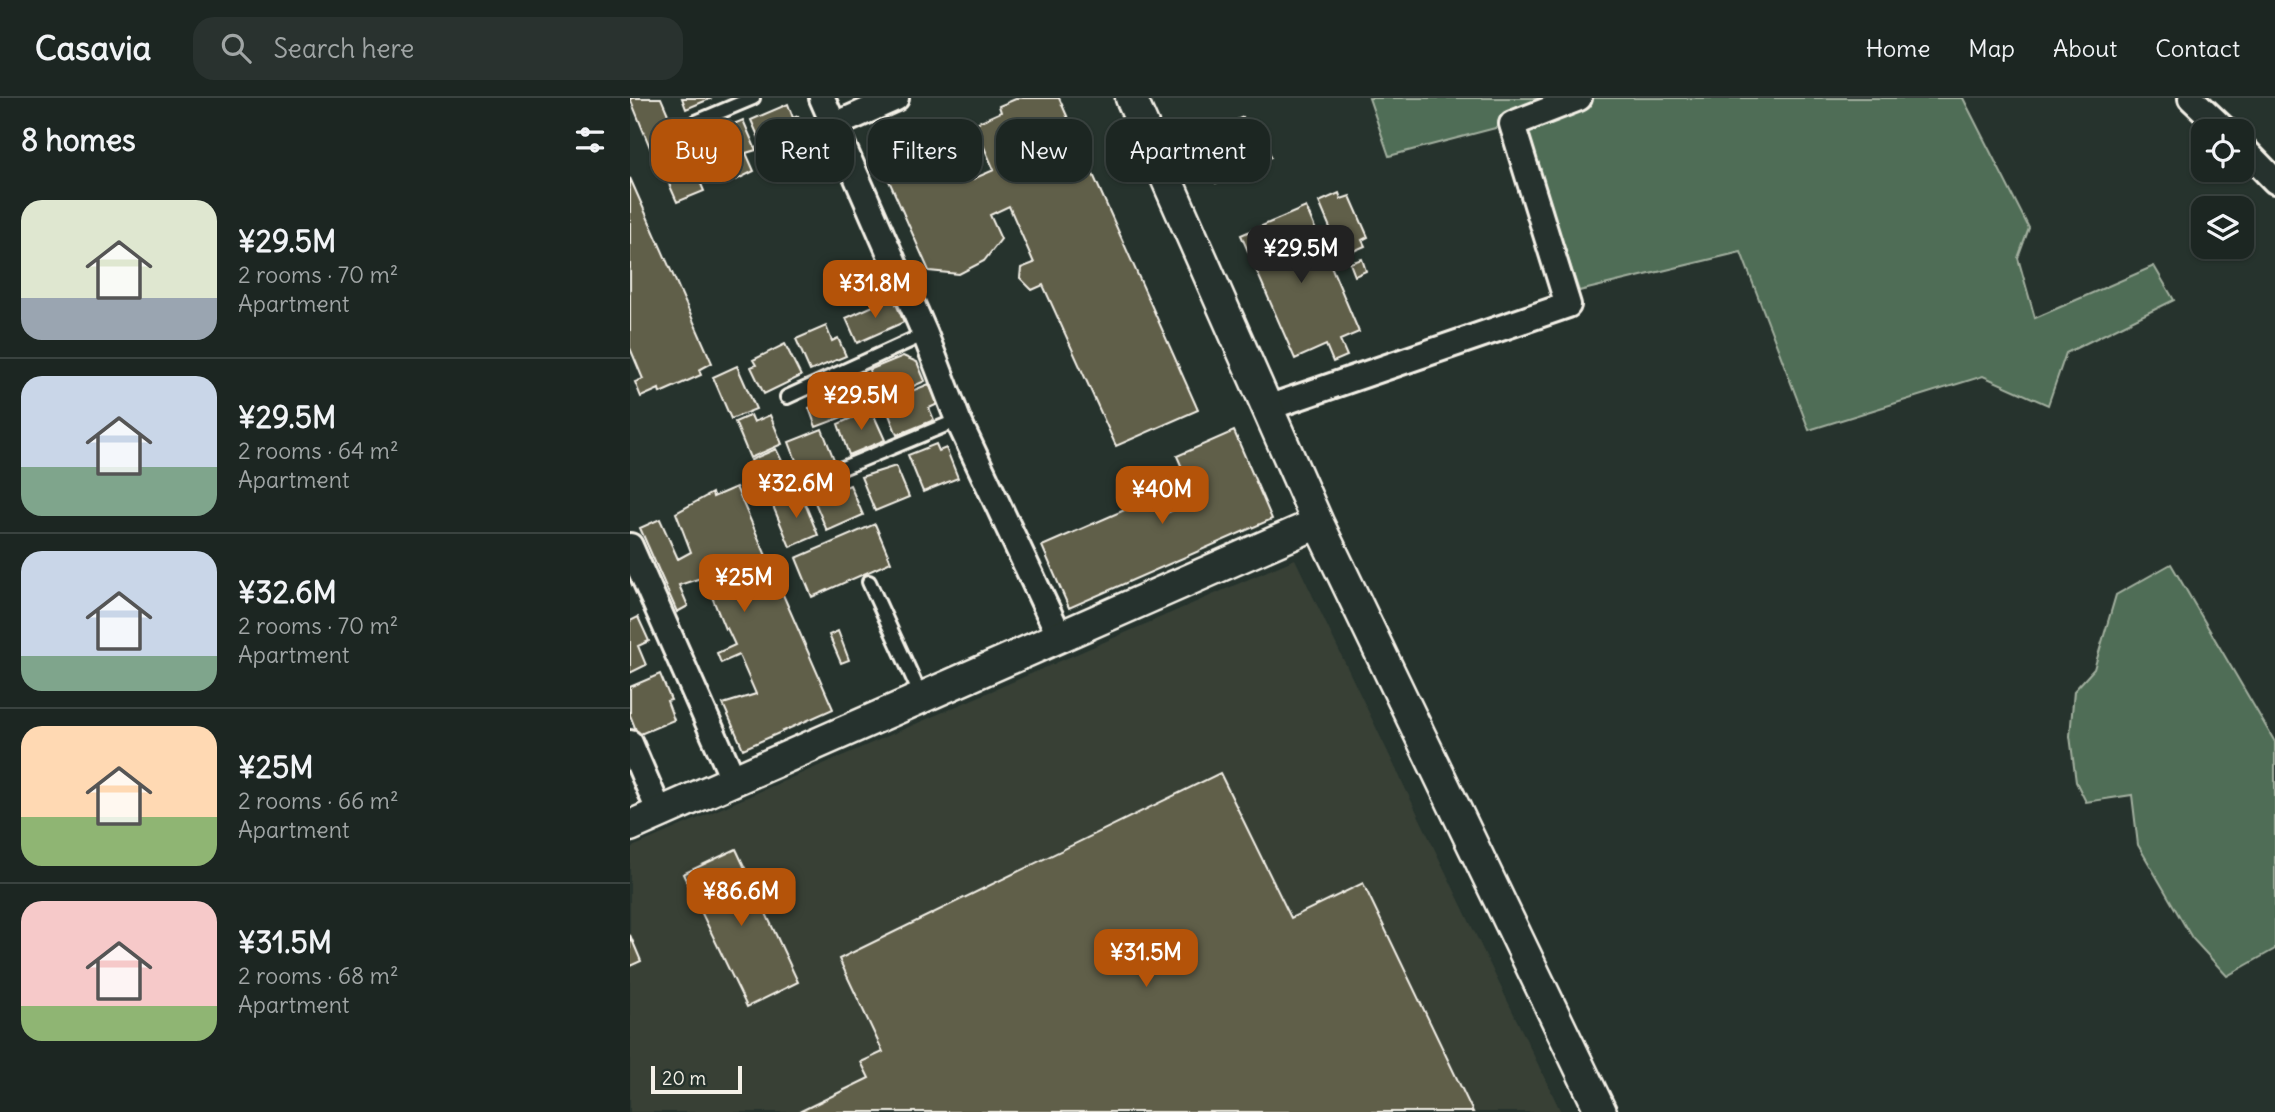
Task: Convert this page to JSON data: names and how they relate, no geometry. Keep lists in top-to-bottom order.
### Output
{
  "scale_bar": "20 m",
  "page": {
    "header": "Casavia",
    "search": "Search here",
    "nav": [
      "Home",
      "Map",
      "About",
      "Contact"
    ],
    "heading": "8 homes",
    "chip": [
      "Buy",
      "Rent",
      "Filters",
      "New",
      "Apartment"
    ],
    "list": [
      {
        "name": "¥29.5M",
        "note": "2 rooms · 70 m² · Apartment"
      },
      {
        "name": "¥29.5M",
        "note": "2 rooms · 64 m² · Apartment"
      },
      {
        "name": "¥32.6M",
        "note": "2 rooms · 70 m² · Apartment"
      },
      {
        "name": "¥25M",
        "note": "2 rooms · 66 m² · Apartment"
      },
      {
        "name": "¥31.5M",
        "note": "2 rooms · 68 m² · Apartment"
      }
    ],
    "price": [
      "¥29.5M",
      "¥31.8M",
      "¥29.5M",
      "¥32.6M",
      "¥40M",
      "¥25M",
      "¥86.6M",
      "¥31.5M"
    ],
    "scale": "20 m"
  }
}
